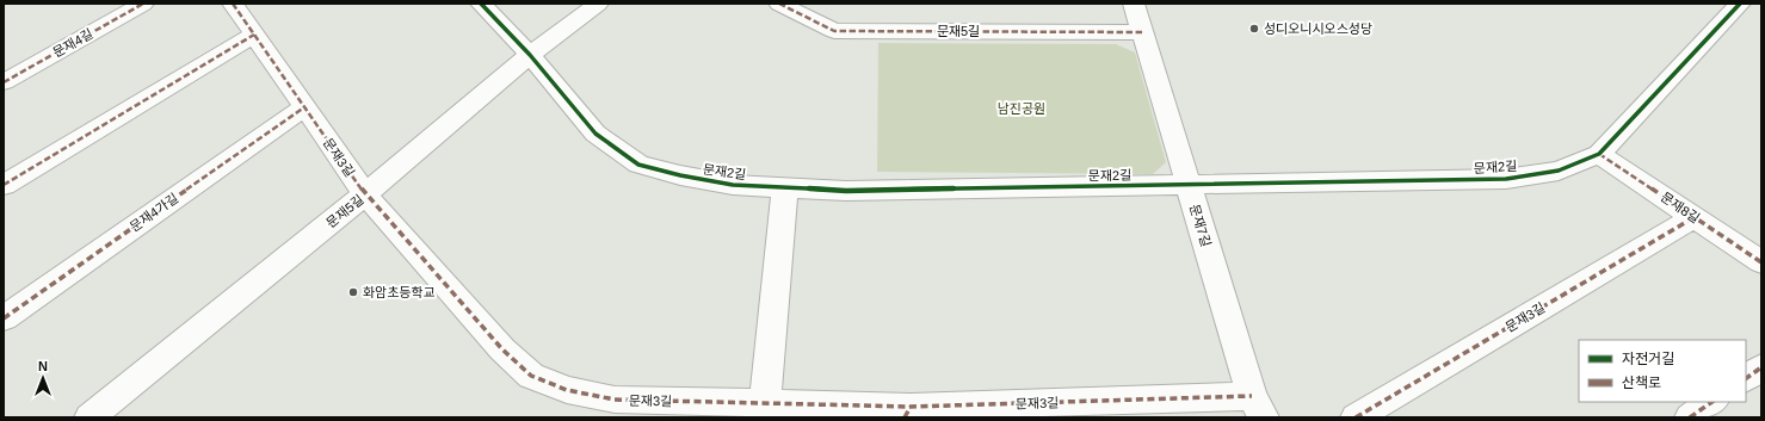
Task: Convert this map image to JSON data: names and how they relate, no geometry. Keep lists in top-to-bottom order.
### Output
{
  "streets": {
    "street": [
      "문재5길",
      "문재4길",
      "문재3길",
      "문재2길",
      "문재8길",
      "문재4가길",
      "문재7길"
    ]
  },
  "crossings": [
    ["문재5길", "문재3길"],
    ["문재5길", "문재2길"],
    ["문재5길", "문재7길"],
    ["문재3길", "문재8길"],
    ["문재3길", "문재4가길"],
    ["문재3길", "문재7길"],
    ["문재2길", "문재8길"],
    ["문재2길", "문재7길"]
  ],
  "parks": ["남진공원"],
  "places": ["성디오니시오스성당", "화암초등학교"],
  "legend": ["자전거길", "산책로"],
  "north": "top"
}
